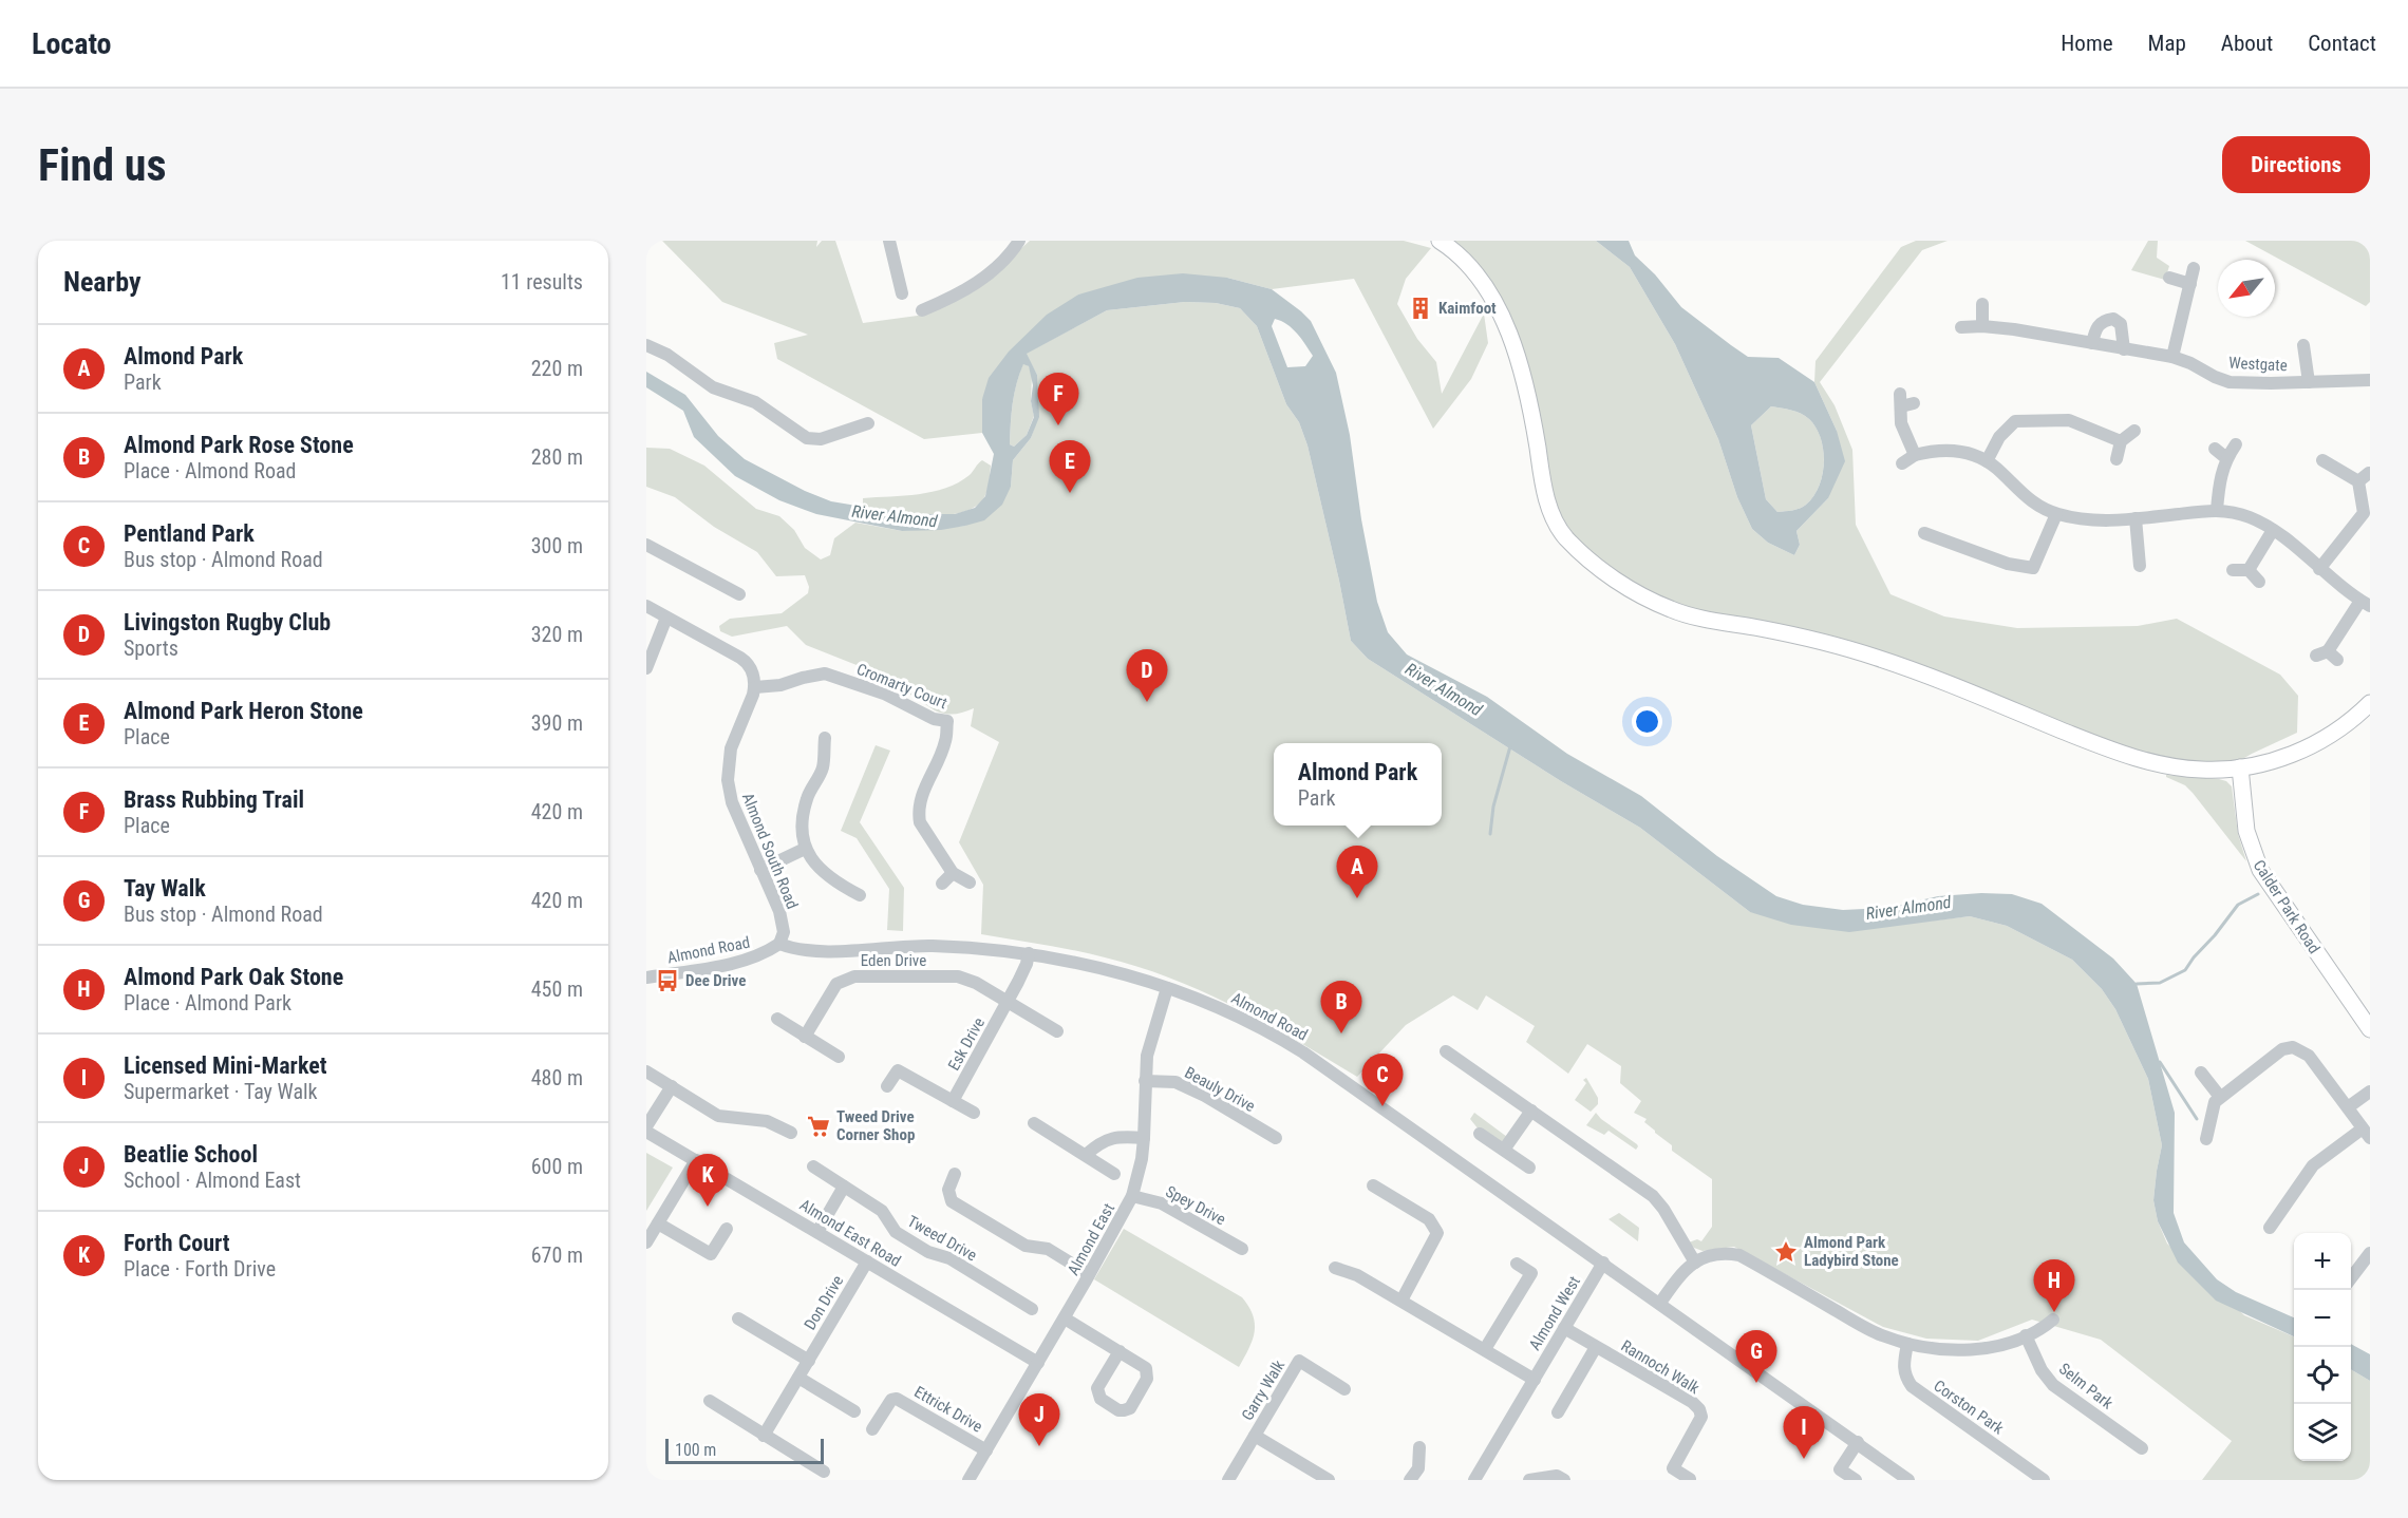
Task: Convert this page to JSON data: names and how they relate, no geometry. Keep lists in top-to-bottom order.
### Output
{
  "streets": {
    "main road": ["Calder Park Road"],
    "street": [
      "Westgate",
      "Cromarty Court",
      "Almond South Road",
      "Almond Road",
      "Eden Drive",
      "Esk Drive",
      "Beauly Drive",
      "Spey Drive",
      "Almond East Road",
      "Tweed Drive",
      "Almond East",
      "Don Drive",
      "Almond West",
      "Rannoch Walk",
      "Selm Park",
      "Garry Walk",
      "Corston Park",
      "Ettrick Drive"
    ]
  },
  "crossings": [
    ["Cromarty Court", "Almond South Road"],
    ["Almond South Road", "Almond Road"],
    ["Almond Road", "Esk Drive"],
    ["Almond Road", "Almond East"],
    ["Almond Road", "Almond West"],
    ["Eden Drive", "Esk Drive"],
    ["Beauly Drive", "Almond East"],
    ["Spey Drive", "Almond East"],
    ["Almond East Road", "Almond East"],
    ["Almond East Road", "Don Drive"],
    ["Almond East", "Ettrick Drive"],
    ["Almond West", "Rannoch Walk"]
  ],
  "water": ["River Almond"],
  "places": {
    "building": ["Kaimfoot"],
    "bus stop": ["Dee Drive"],
    "supermarket": ["Tweed Drive Corner Shop"],
    "place": ["Almond Park Ladybird Stone"]
  },
  "scale_bar": "100 m",
  "north": "bottom left",
  "page": {
    "header": "Locato",
    "nav": [
      "Home",
      "Map",
      "About",
      "Contact"
    ],
    "buttons": "Directions",
    "title": "Find us",
    "heading": ["Nearby", "11 results"],
    "list": [
      {
        "mark": "A",
        "name": "Almond Park",
        "note": "Park",
        "value": "220 m"
      },
      {
        "mark": "B",
        "name": "Almond Park Rose Stone",
        "note": "Place · Almond Road",
        "value": "280 m"
      },
      {
        "mark": "C",
        "name": "Pentland Park",
        "note": "Bus stop · Almond Road",
        "value": "300 m"
      },
      {
        "mark": "D",
        "name": "Livingston Rugby Club",
        "note": "Sports",
        "value": "320 m"
      },
      {
        "mark": "E",
        "name": "Almond Park Heron Stone",
        "note": "Place",
        "value": "390 m"
      },
      {
        "mark": "F",
        "name": "Brass Rubbing Trail",
        "note": "Place",
        "value": "420 m"
      },
      {
        "mark": "G",
        "name": "Tay Walk",
        "note": "Bus stop · Almond Road",
        "value": "420 m"
      },
      {
        "mark": "H",
        "name": "Almond Park Oak Stone",
        "note": "Place · Almond Park",
        "value": "450 m"
      },
      {
        "mark": "I",
        "name": "Licensed Mini-Market",
        "note": "Supermarket · Tay Walk",
        "value": "480 m"
      },
      {
        "mark": "J",
        "name": "Beatlie School",
        "note": "School · Almond East",
        "value": "600 m"
      },
      {
        "mark": "K",
        "name": "Forth Court",
        "note": "Place · Forth Drive",
        "value": "670 m"
      }
    ],
    "pins": [
      "F",
      "E",
      "D",
      "A",
      "B",
      "C",
      "K",
      "H",
      "G",
      "J",
      "I"
    ],
    "popup": ["Almond Park", "Park"],
    "map_buttons": ["+", "−"],
    "scale": "100 m"
  }
}
